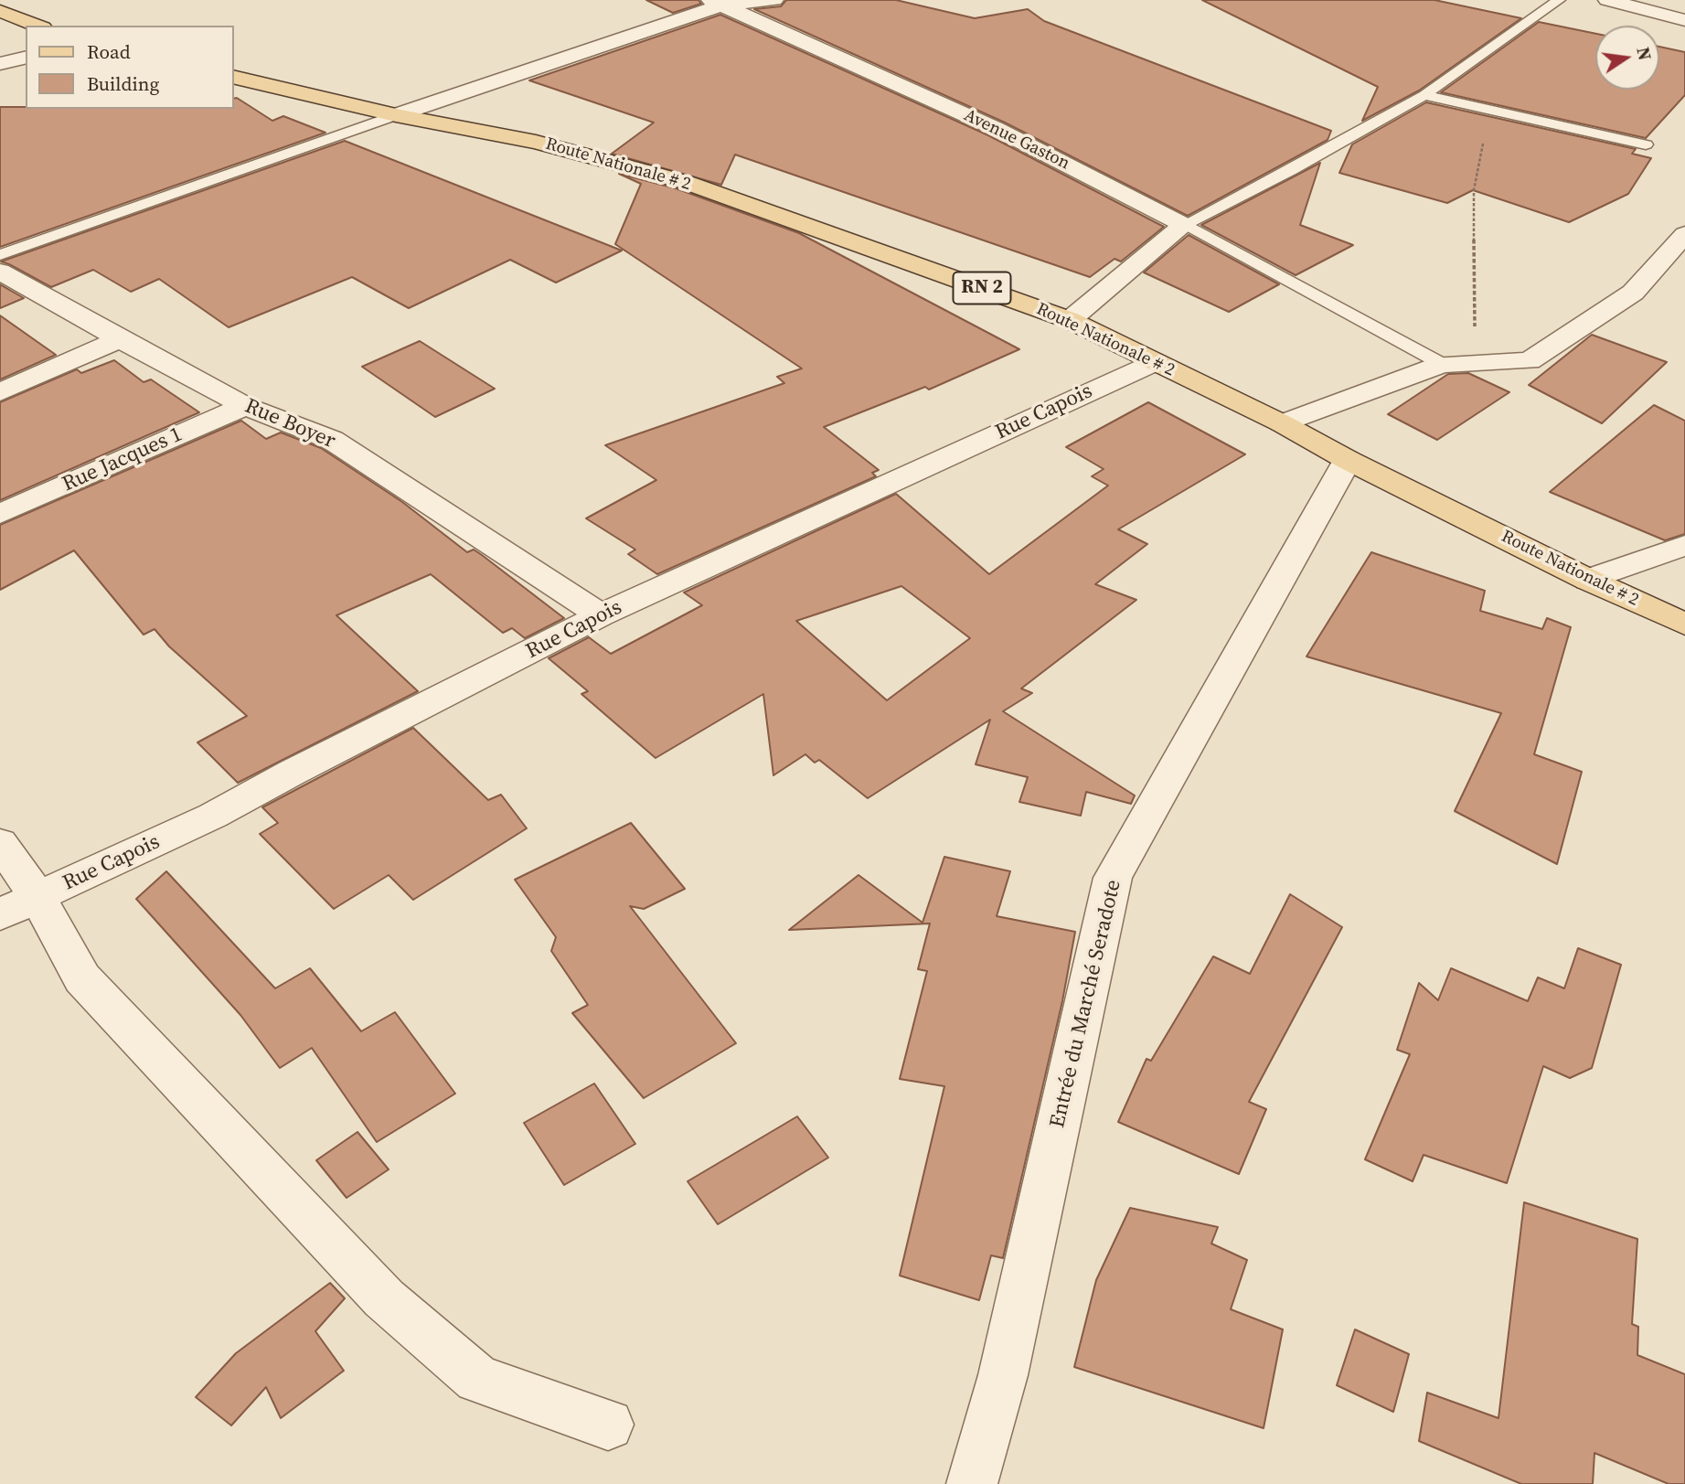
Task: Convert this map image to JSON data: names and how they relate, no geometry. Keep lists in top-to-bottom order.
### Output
{
  "streets": {
    "main road": ["Route Nationale # 2", "RN 2"],
    "street": [
      "Avenue Gaston",
      "Rue Capois",
      "Rue Boyer",
      "Rue Jacques 1",
      "Entrée du Marché Seradote"
    ]
  },
  "crossings": [
    ["Route Nationale # 2", "Rue Capois"],
    ["Route Nationale # 2", "Entrée du Marché Seradote"],
    ["Rue Capois", "Rue Boyer"],
    ["Rue Boyer", "Rue Jacques 1"]
  ],
  "legend": ["Road", "Building"],
  "north": "right"
}
